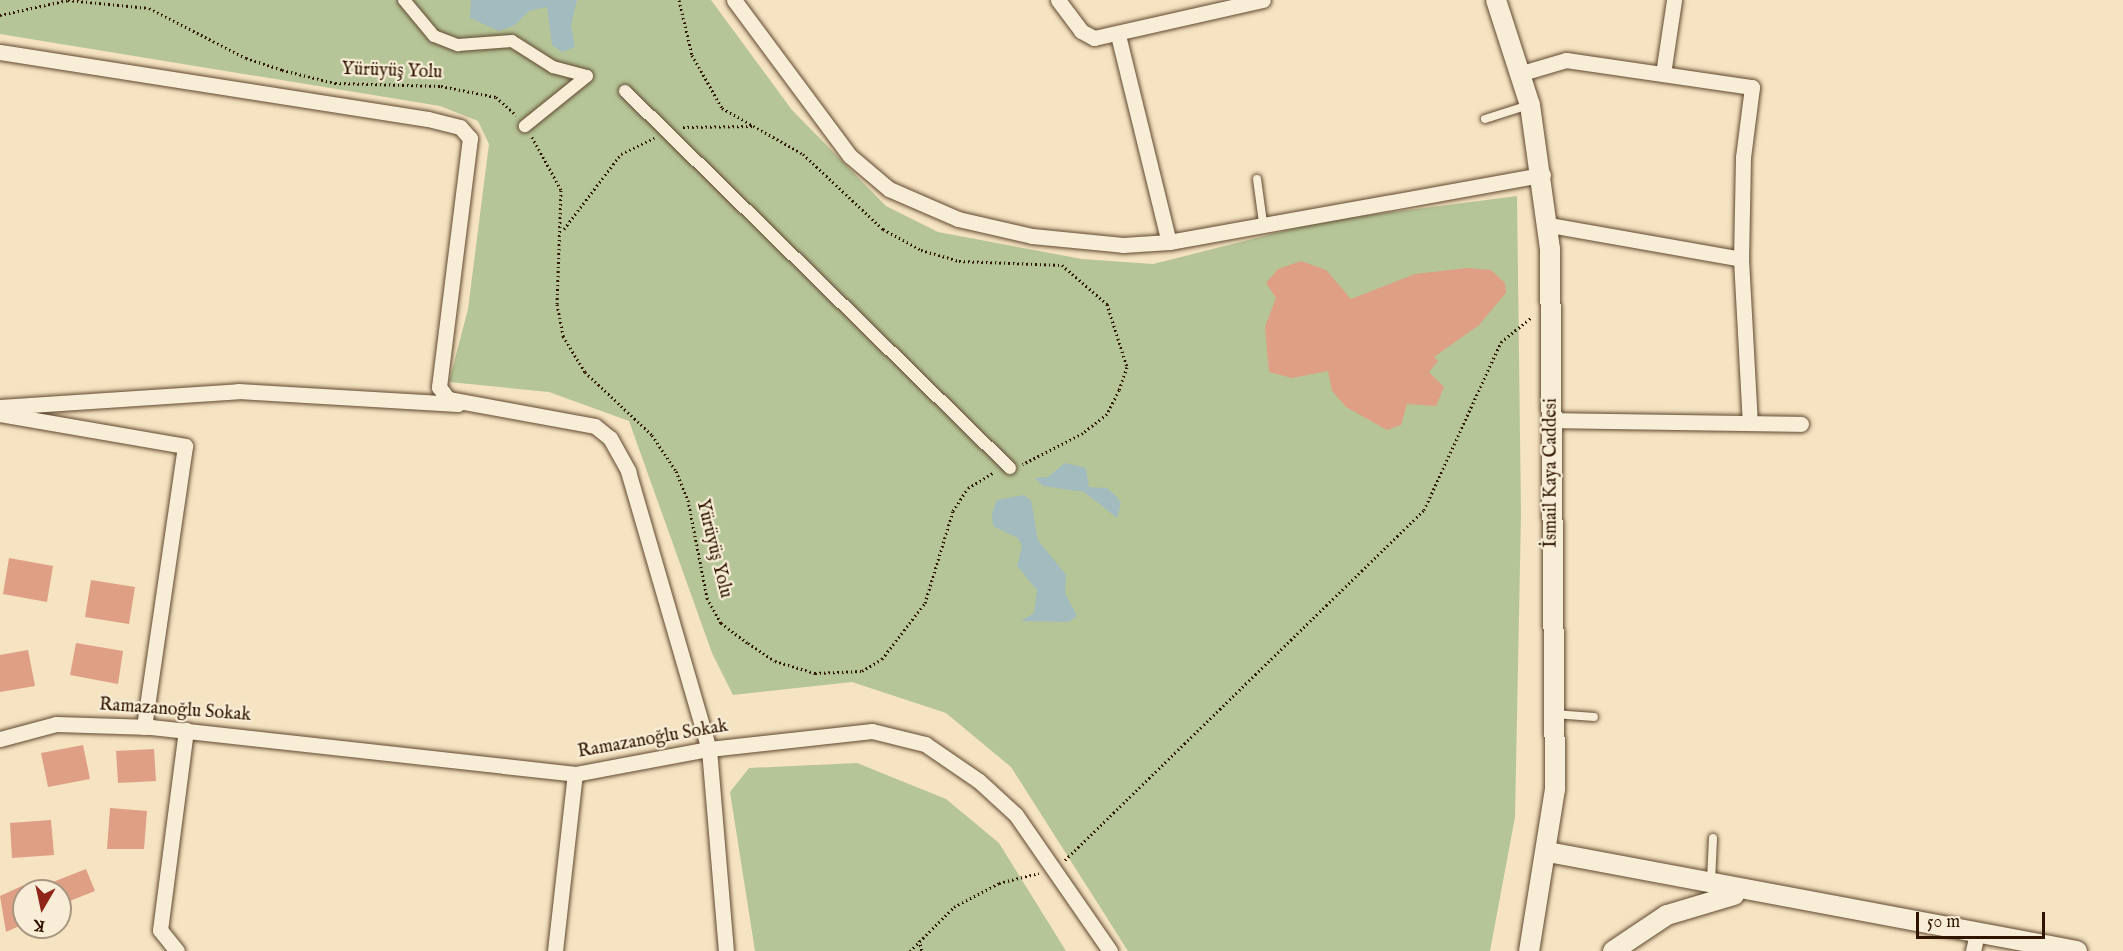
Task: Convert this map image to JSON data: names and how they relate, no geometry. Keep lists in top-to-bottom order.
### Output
{
  "streets": {
    "street": ["İsmail Kaya Caddesi", "Ramazanoğlu Sokak"],
    "path": ["Yürüyüş Yolu"]
  },
  "scale_bar": "50 m",
  "north": "bottom"
}
